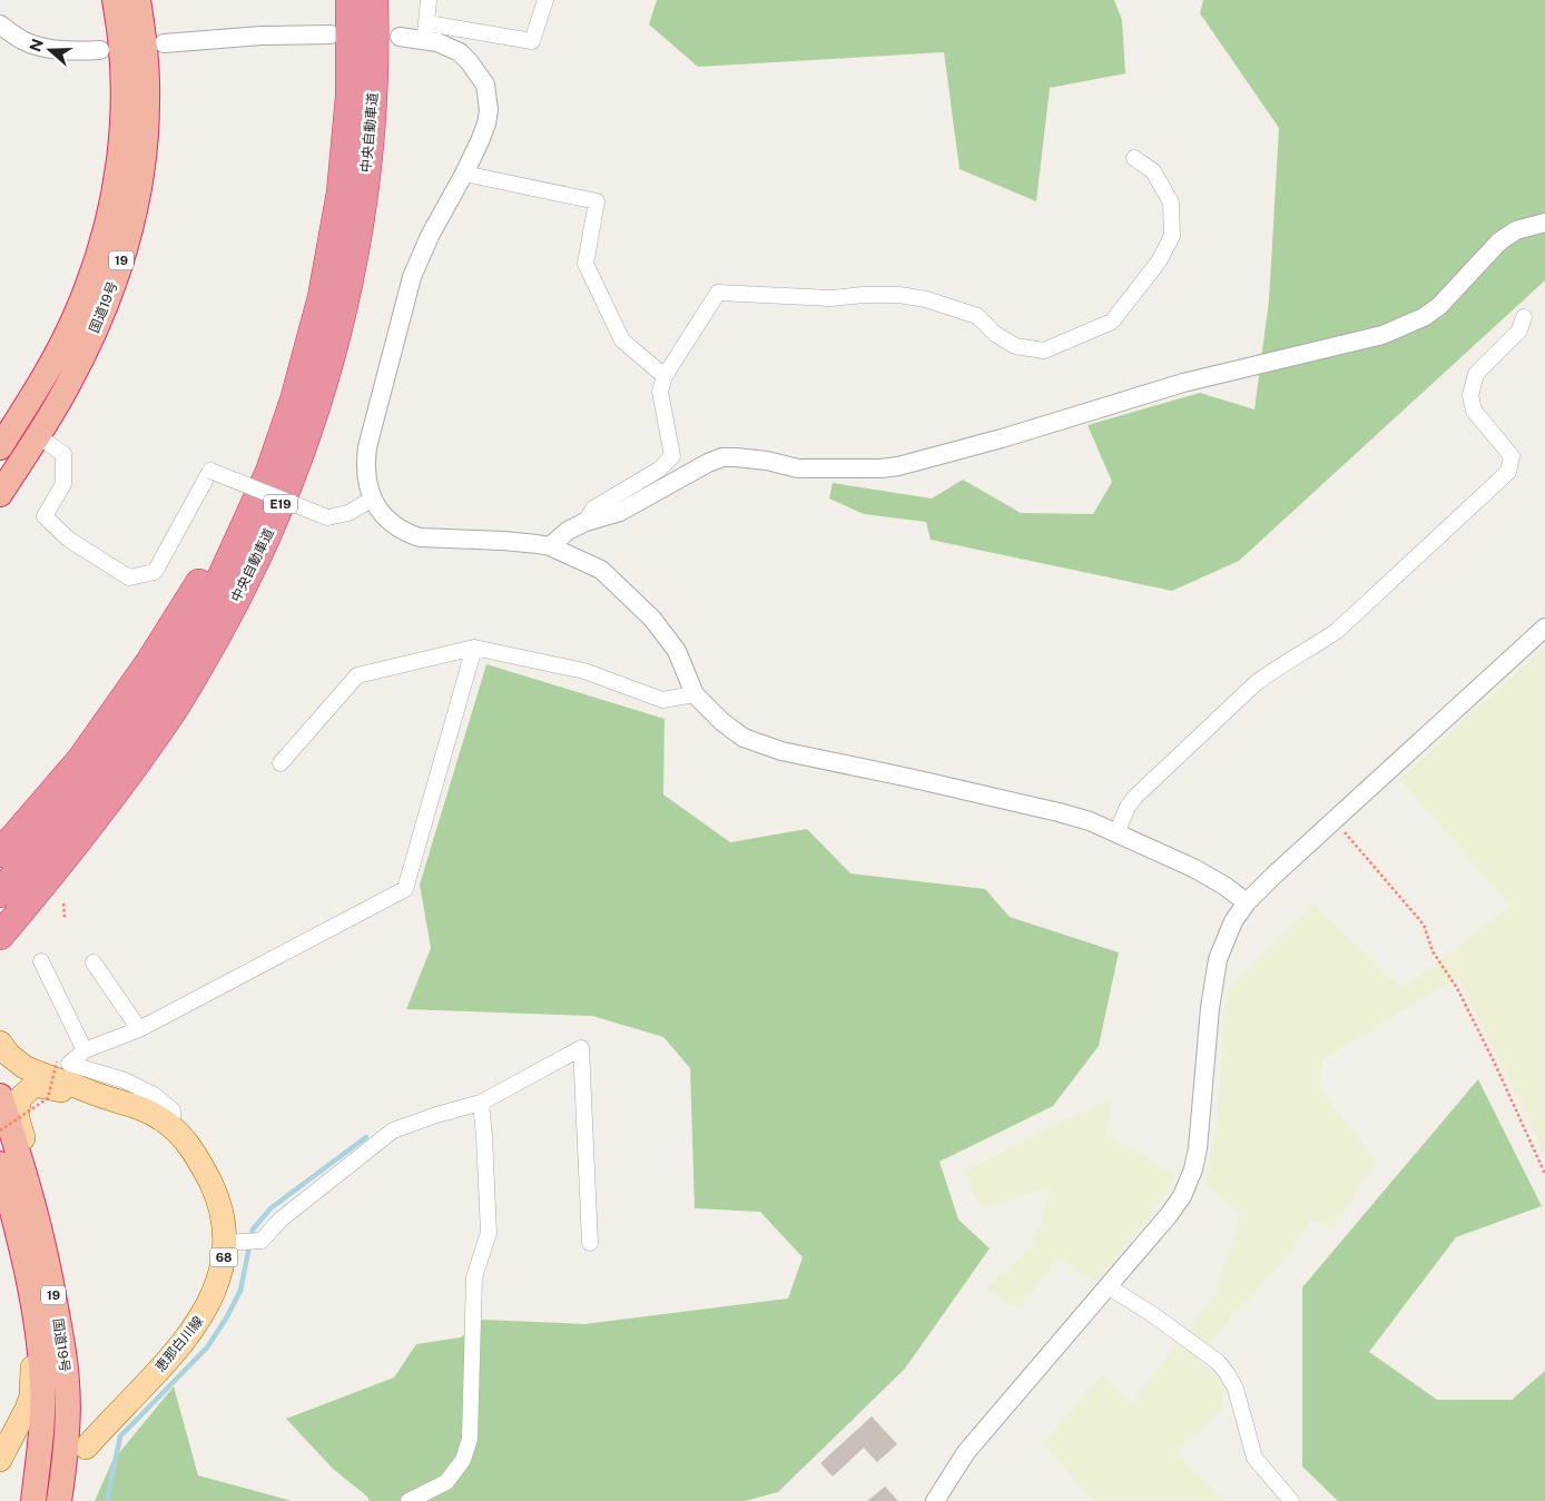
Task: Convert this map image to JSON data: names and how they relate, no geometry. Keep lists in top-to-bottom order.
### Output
{
  "streets": {
    "highway": [
      "中央自動車道",
      "19",
      "国道19号",
      "E19"
    ],
    "main road": ["68", "恵那白川線"]
  },
  "crossings": [
    ["国道19号", "68"],
    ["68", "恵那白川線"]
  ],
  "north": "left"
}
